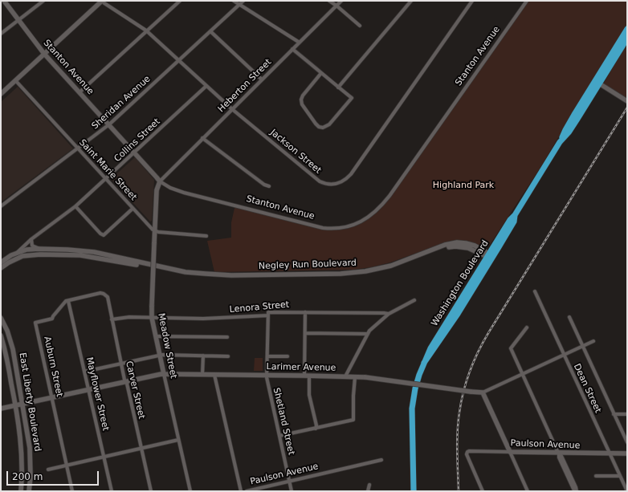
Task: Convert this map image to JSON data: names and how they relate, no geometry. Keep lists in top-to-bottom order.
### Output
{
  "streets": {
    "highway": ["Washington Boulevard"],
    "main road": [
      "Stanton Avenue",
      "Negley Run Boulevard",
      "Meadow Street",
      "Larimer Avenue",
      "East Liberty Boulevard",
      "Paulson Avenue"
    ],
    "street": [
      "Heberton Street",
      "Sheridan Avenue",
      "Collins Street",
      "Jackson Street",
      "Saint Marie Street",
      "Lenora Street",
      "Auburn Street",
      "Dean Street",
      "Carver Street",
      "Mayflower Street",
      "Shetland Street"
    ]
  },
  "crossings": [
    ["Stanton Avenue", "Heberton Street"],
    ["Stanton Avenue", "Sheridan Avenue"],
    ["Stanton Avenue", "Collins Street"],
    ["Stanton Avenue", "Meadow Street"],
    ["Heberton Street", "Jackson Street"],
    ["Heberton Street", "Meadow Street"],
    ["Sheridan Avenue", "Jackson Street"],
    ["Sheridan Avenue", "Saint Marie Street"],
    ["Collins Street", "Jackson Street"],
    ["Collins Street", "Saint Marie Street"],
    ["Collins Street", "Negley Run Boulevard"],
    ["Saint Marie Street", "Meadow Street"],
    ["Negley Run Boulevard", "Washington Boulevard"],
    ["Lenora Street", "Meadow Street"],
    ["Lenora Street", "Carver Street"],
    ["Lenora Street", "Shetland Street"],
    ["Meadow Street", "Larimer Avenue"],
    ["Auburn Street", "Larimer Avenue"],
    ["Auburn Street", "Carver Street"],
    ["Auburn Street", "Mayflower Street"],
    ["Larimer Avenue", "Dean Street"],
    ["Larimer Avenue", "Carver Street"],
    ["Larimer Avenue", "Mayflower Street"],
    ["Larimer Avenue", "East Liberty Boulevard"],
    ["Larimer Avenue", "Shetland Street"],
    ["Dean Street", "Paulson Avenue"],
    ["Carver Street", "Mayflower Street"],
    ["Shetland Street", "Paulson Avenue"]
  ],
  "parks": ["Highland Park"],
  "scale_bar": "200 m"
}
